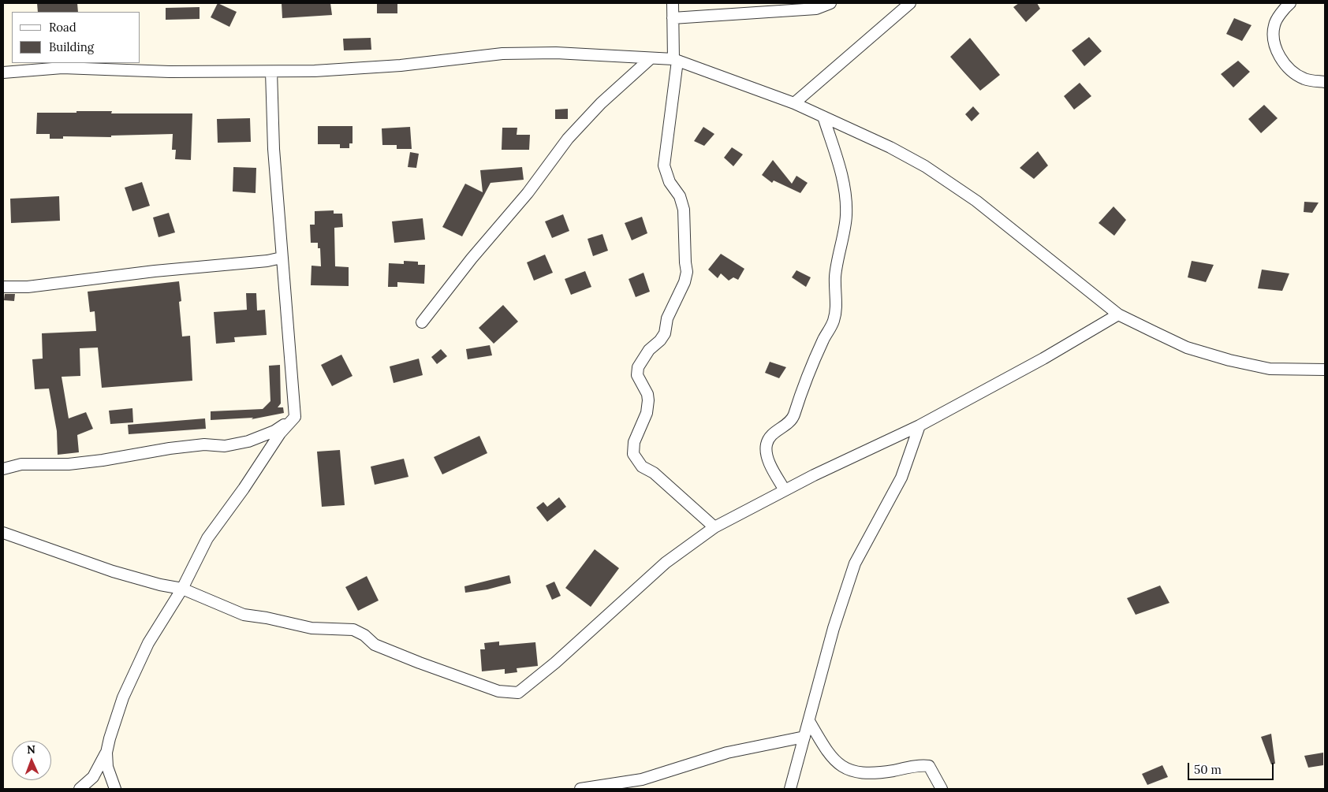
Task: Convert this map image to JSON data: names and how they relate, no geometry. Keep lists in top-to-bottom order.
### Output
{
  "legend": ["Road", "Building"],
  "scale_bar": "50 m",
  "north": "top"
}
